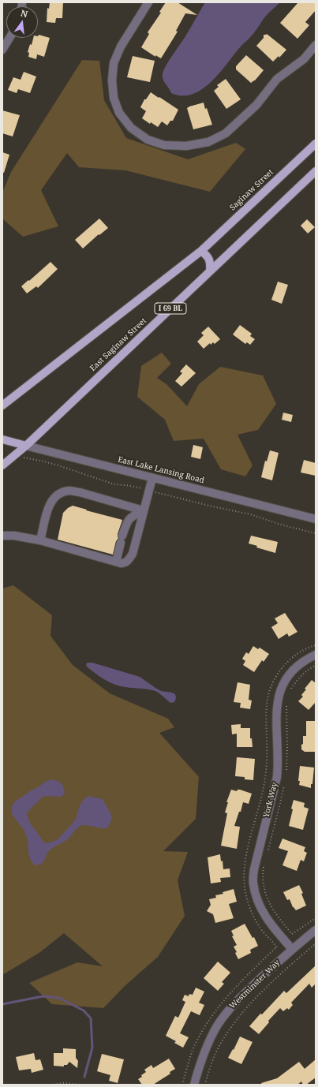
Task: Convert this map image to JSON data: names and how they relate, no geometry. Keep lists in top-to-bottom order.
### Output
{
  "streets": {
    "main road": [
      "Saginaw Street",
      "I 69 BL",
      "East Saginaw Street",
      "East Lake Lansing Road"
    ],
    "street": ["York Way", "Westminster Way"]
  },
  "crossings": [
    ["East Saginaw Street", "East Lake Lansing Road"],
    ["York Way", "Westminster Way"]
  ],
  "north": "top"
}
